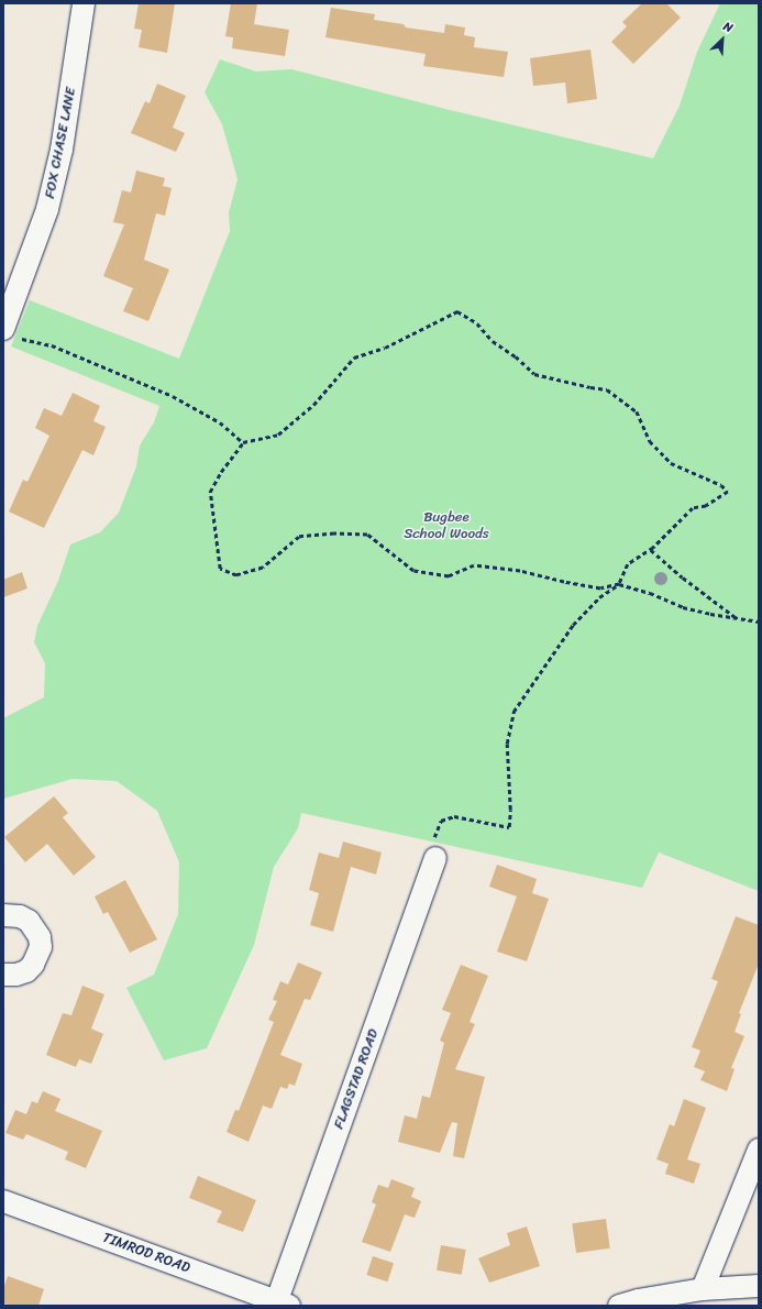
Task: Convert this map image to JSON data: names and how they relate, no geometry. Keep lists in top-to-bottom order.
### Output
{
  "streets": {
    "street": ["FOX CHASE LANE", "FLAGSTAD ROAD", "TIMROD ROAD"]
  },
  "crossings": [
    ["FLAGSTAD ROAD", "TIMROD ROAD"]
  ],
  "parks": ["Bugbee School Woods"],
  "north": "top right"
}
